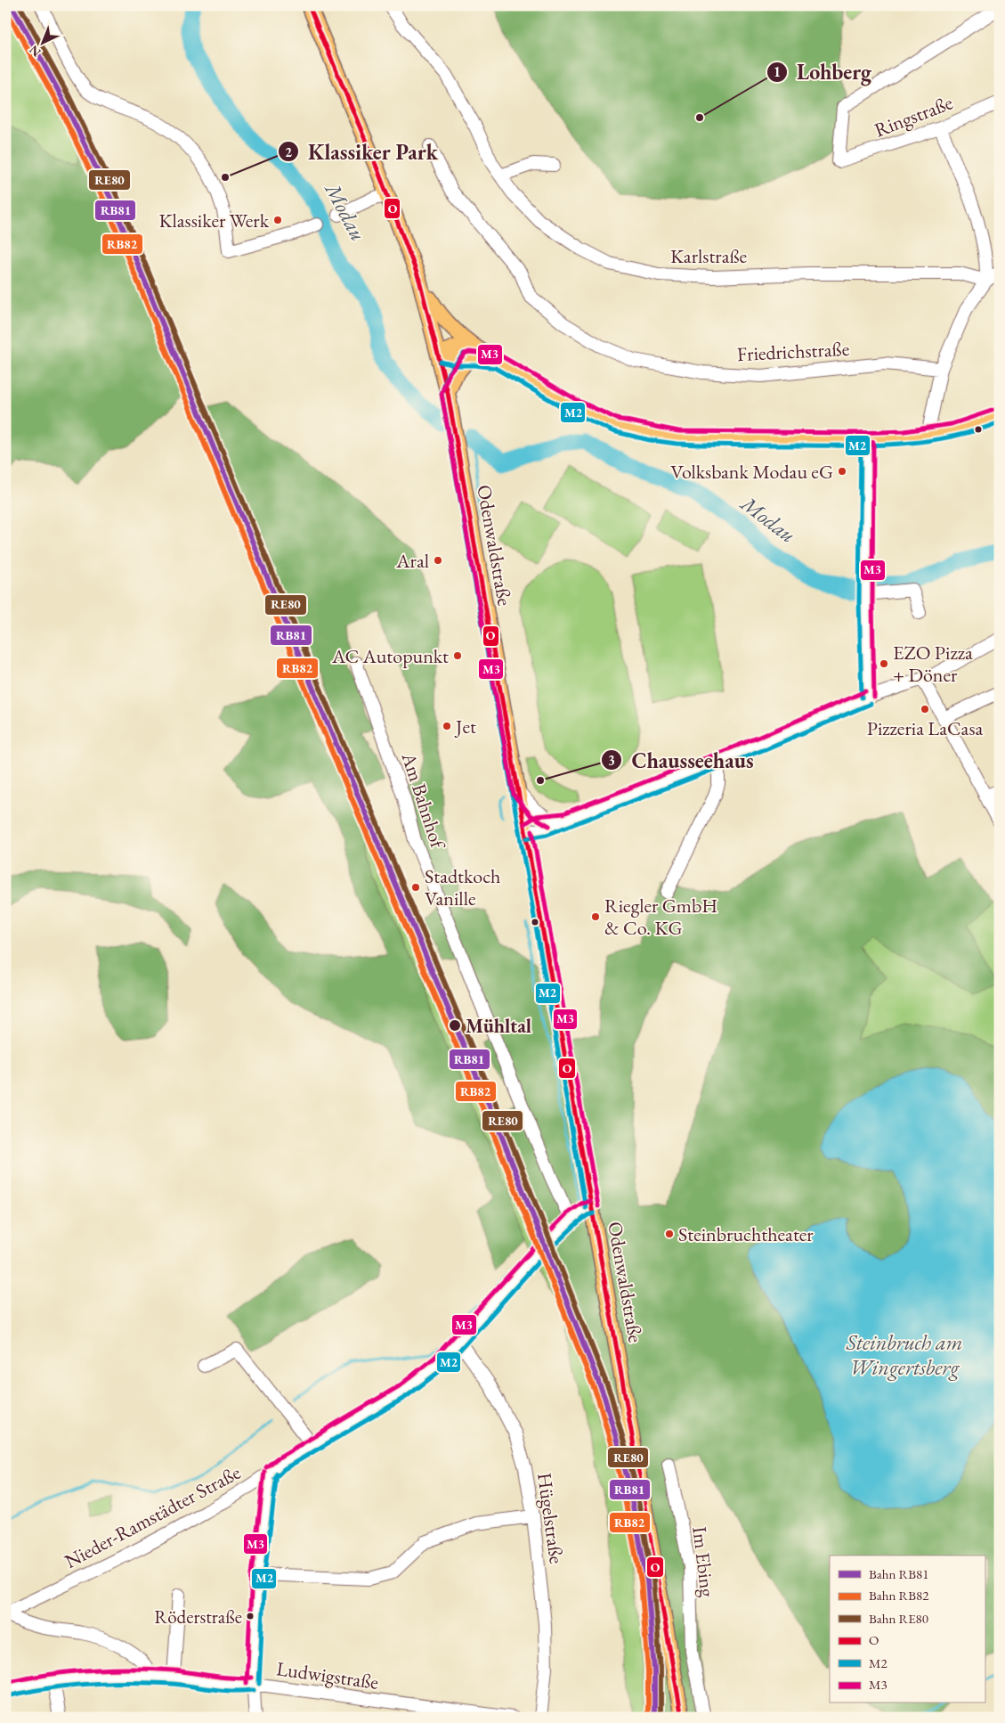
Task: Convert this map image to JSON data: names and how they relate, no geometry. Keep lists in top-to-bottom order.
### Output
{
  "streets": {
    "main road": ["Odenwaldstraße"],
    "street": [
      "Ringstraße",
      "Karlstraße",
      "Friedrichstraße",
      "Am Bahnhof",
      "Nieder-Ramstädter Straße",
      "Hügelstraße",
      "Im Ebing",
      "Ludwigstraße"
    ]
  },
  "crossings": [
    ["Odenwaldstraße", "Nieder-Ramstädter Straße"],
    ["Am Bahnhof", "Nieder-Ramstädter Straße"],
    ["Nieder-Ramstädter Straße", "Hügelstraße"]
  ],
  "water": ["Modau", "Steinbruch am Wingertsberg"],
  "places": [
    "Lohberg",
    "Klassiker Park",
    "Klassiker Werk",
    "Volksbank Modau eG",
    "Aral",
    "AC Autopunkt",
    "EZO Pizza + Döner",
    "Pizzeria LaCasa",
    "Jet",
    "Chausseehaus",
    "Stadtkoch Vanille",
    "Riegler GmbH & Co. KG",
    "Mühltal",
    "Steinbruchtheater",
    "Röderstraße"
  ],
  "lines": [
    "rail line RB81",
    "rail line RE80",
    "transit line O",
    "rail line RB82",
    "transit line M3",
    "transit line M2"
  ],
  "legend": [
    "Bahn RB81",
    "Bahn RB82",
    "Bahn RE80",
    "O",
    "M2",
    "M3"
  ],
  "north": "bottom left"
}
